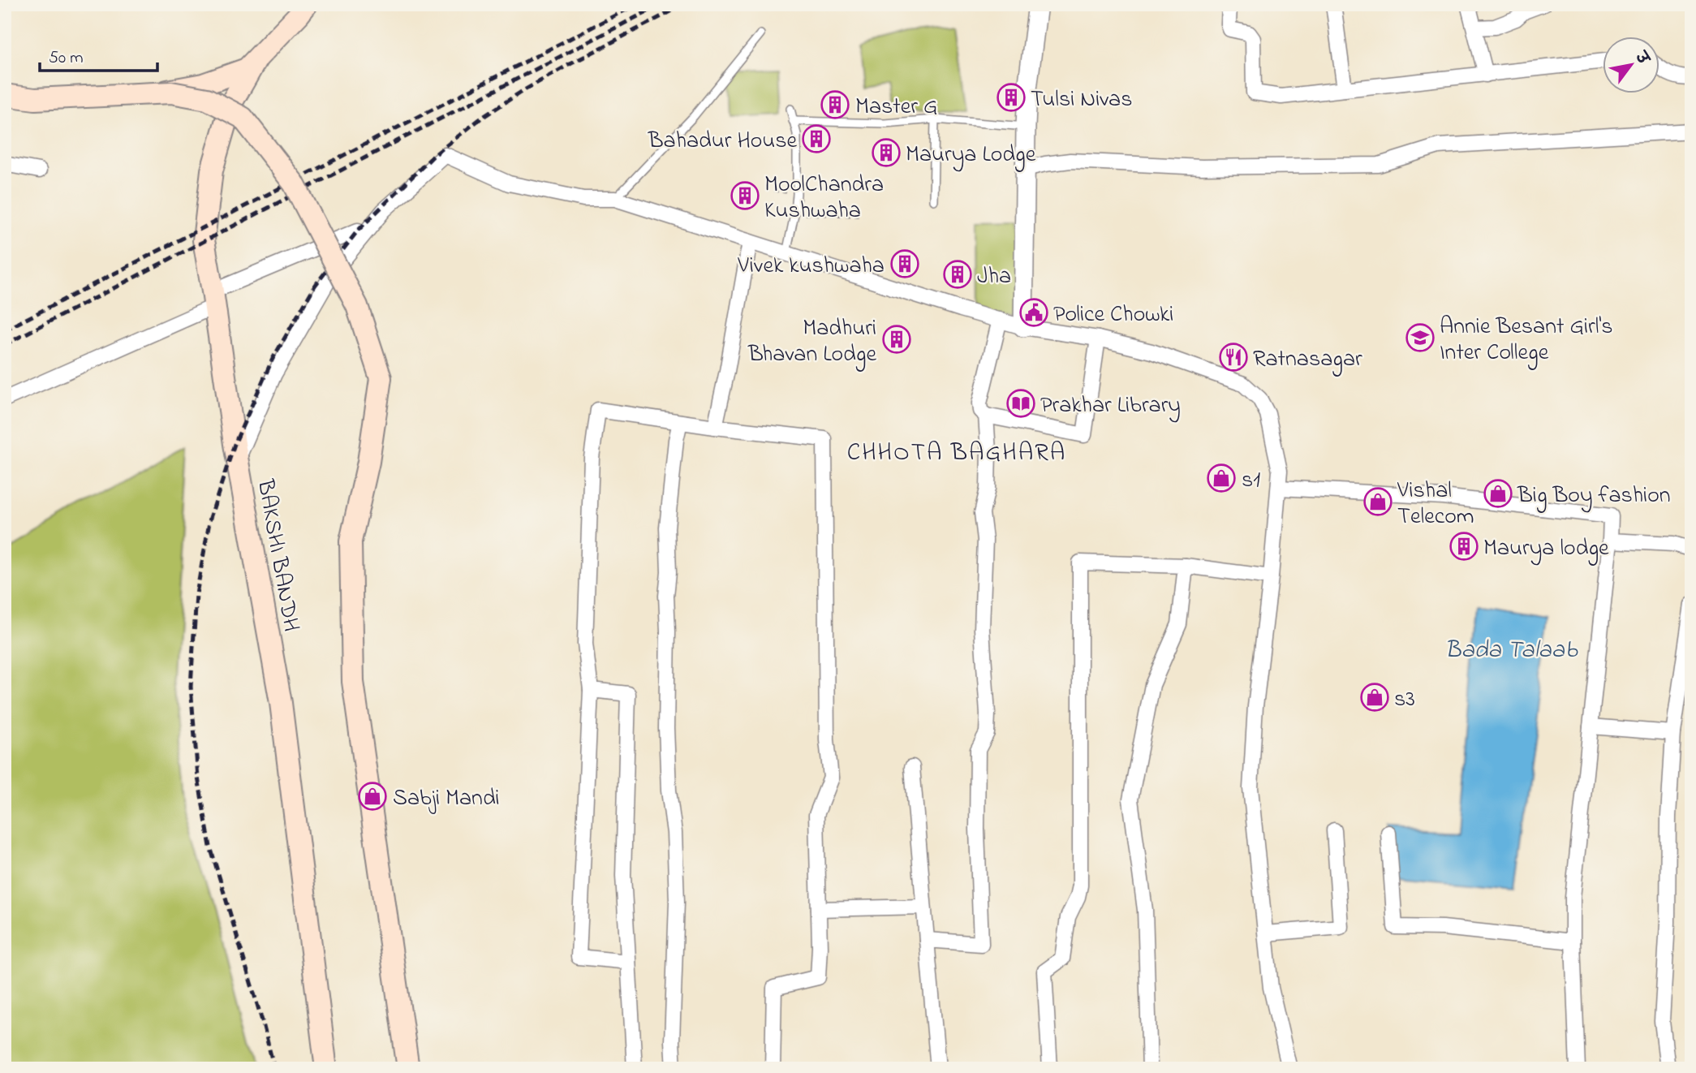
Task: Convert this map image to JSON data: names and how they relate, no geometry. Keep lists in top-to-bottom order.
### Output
{
  "streets": {
    "main road": ["BAKSHI BANDH"]
  },
  "districts": ["CHHOTA BAGHARA"],
  "water": ["Bada Talaab"],
  "places": {
    "building": [
      "Tulsi Nivas",
      "Master G",
      "Bahadur House",
      "Maurya Lodge",
      "MoolChandra Kushwaha",
      "Vivek kushwaha",
      "Jha",
      "Madhuri Bhavan Lodge",
      "Maurya lodge"
    ],
    "public building": ["Police Chowki"],
    "school or university": ["Annie Besant Girl's Inter College"],
    "restaurant": ["Ratnasagar"],
    "library": ["Prakhar Library"],
    "shop": [
      "s1",
      "Big Boy fashion",
      "Vishal Telecom",
      "s3",
      "Sabji Mandi"
    ]
  },
  "scale_bar": "50 m",
  "north": "top right"
}
